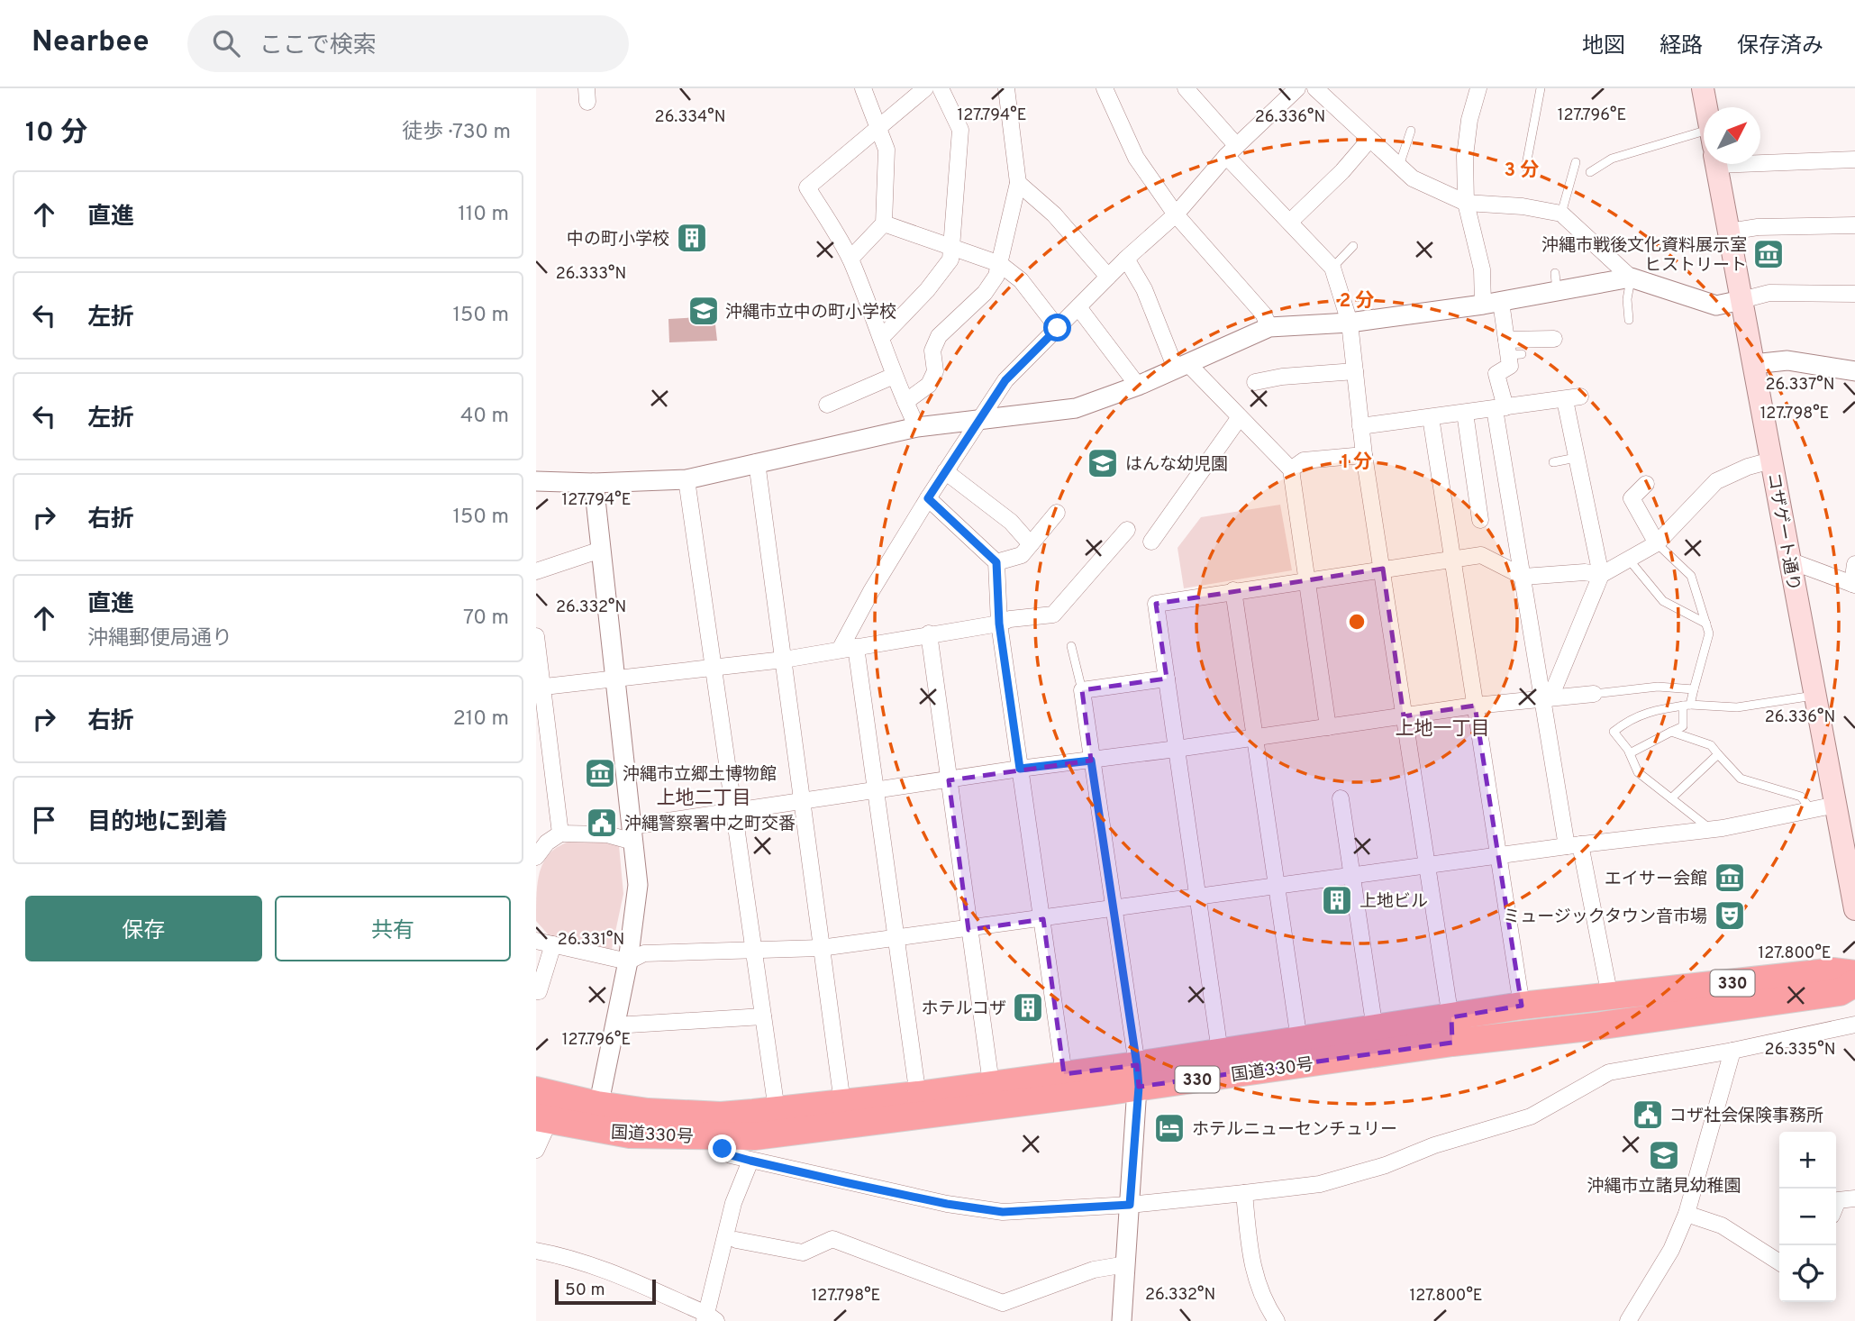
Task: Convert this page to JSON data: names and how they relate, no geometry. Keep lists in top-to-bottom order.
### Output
{
  "streets": {
    "highway": ["330", "国道330号"],
    "main road": ["コザゲート通り"]
  },
  "districts": ["上地一丁目", "上地二丁目"],
  "places": {
    "building": ["中の町小学校", "上地ビル", "ホテルコザ"],
    "museum": ["沖縄市戦後文化資料展示室 ヒストリート", "沖縄市立郷土博物館", "エイサー会館"],
    "school or university": ["沖縄市立中の町小学校", "はんな幼児園", "沖縄市立諸見幼稚園"],
    "public building": ["沖縄警察署中之町交番", "コザ社会保険事務所"],
    "theatre": ["ミュージックタウン音市場"],
    "hotel": ["ホテルニューセンチュリー"]
  },
  "scale_bar": "50 m",
  "north": "top right",
  "page": {
    "header": "Nearbee",
    "search": "ここで検索",
    "nav": ["地図", "経路", "保存済み"],
    "heading": ["10 分", "徒歩 · 730 m"],
    "list": [
      ["直進", "110 m"],
      ["左折", "150 m"],
      ["左折", "40 m"],
      ["右折", "150 m"],
      ["直進", "沖縄郵便局通り", "70 m"],
      ["右折", "210 m"],
      "目的地に到着"
    ],
    "buttons": ["保存", "共有"],
    "map_buttons": ["+", "−"],
    "scale": "50 m"
  },
  "coordinates": [
    "127.796°E",
    "127.794°E",
    "26.334°N",
    "26.336°N",
    "26.333°N",
    "26.337°N",
    "127.798°E",
    "26.332°N",
    "26.331°N",
    "127.800°E",
    "26.335°N"
  ],
  "rings": ["3 分", "2 分", "1 分"]
}
